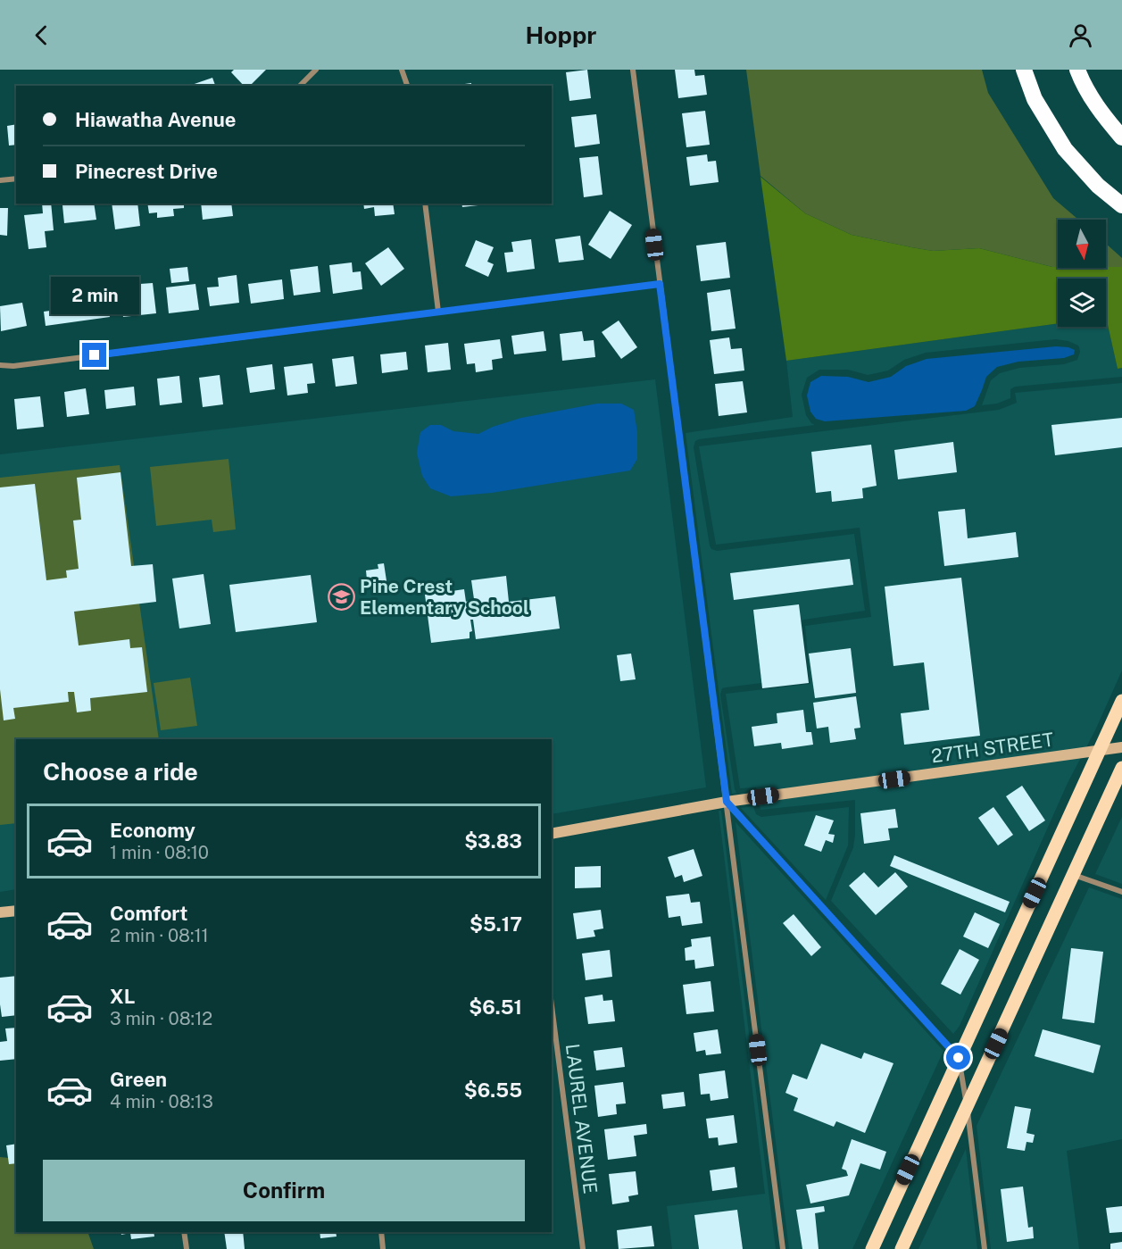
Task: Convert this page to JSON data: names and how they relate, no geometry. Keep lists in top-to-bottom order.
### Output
{
  "streets": {
    "main road": ["27TH STREET"],
    "street": ["LAUREL AVENUE"]
  },
  "places": {
    "school or university": ["Pine Crest Elementary School"]
  },
  "north": "bottom",
  "page": {
    "header": "Hoppr",
    "banner": ["Hiawatha Avenue", "Pinecrest Drive"],
    "bubble": "2 min",
    "heading": "Choose a ride",
    "list": [
      {
        "name": "Economy",
        "note": "1 min · 08:10",
        "value": "$3.83"
      },
      {
        "name": "Comfort",
        "note": "2 min · 08:11",
        "value": "$5.17"
      },
      {
        "name": "XL",
        "note": "3 min · 08:12",
        "value": "$6.51"
      },
      {
        "name": "Green",
        "note": "4 min · 08:13",
        "value": "$6.55"
      }
    ],
    "buttons": "Confirm"
  }
}
